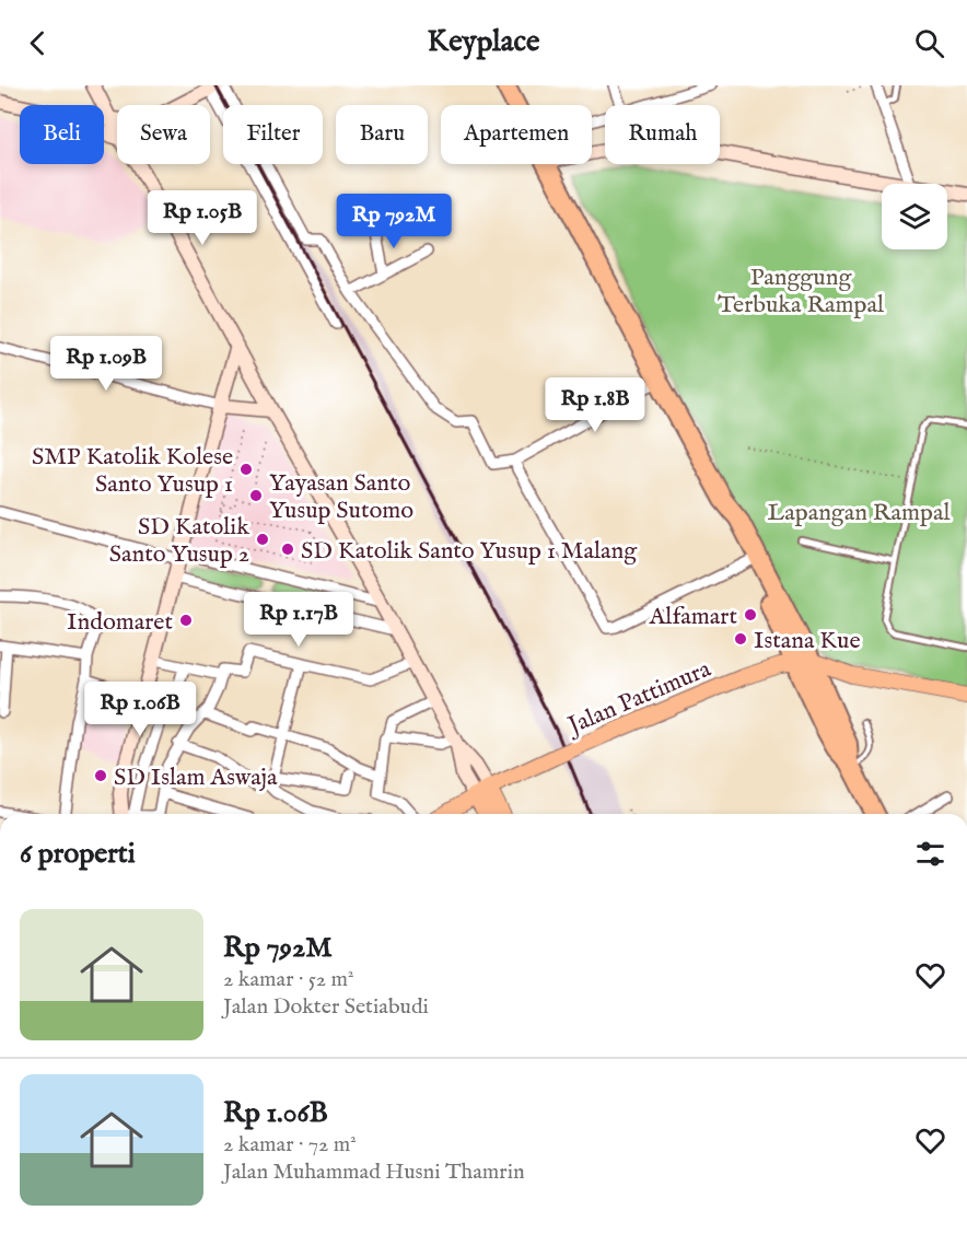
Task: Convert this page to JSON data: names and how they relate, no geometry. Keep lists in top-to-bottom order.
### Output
{
  "streets": {
    "main road": ["Jalan Pattimura"]
  },
  "parks": ["Panggung Terbuka Rampal", "Lapangan Rampal"],
  "places": [
    "SMP Katolik Kolese Santo Yusup 1",
    "Yayasan Santo Yusup Sutomo",
    "SD Katolik Santo Yusup 2",
    "SD Katolik Santo Yusup 1 Malang",
    "Alfamart",
    "Indomaret",
    "Istana Kue",
    "SD Islam Aswaja"
  ],
  "page": {
    "header": "Keyplace",
    "chip": [
      "Beli",
      "Sewa",
      "Filter",
      "Baru",
      "Apartemen",
      "Rumah"
    ],
    "price": [
      "Rp 1.05B",
      "Rp 792M",
      "Rp 1.09B",
      "Rp 1.8B",
      "Rp 1.17B",
      "Rp 1.06B"
    ],
    "heading": "6 properti",
    "list": [
      {
        "name": "Rp 792M",
        "note": "2 kamar · 52 m² · Jalan Dokter Setiabudi"
      },
      {
        "name": "Rp 1.06B",
        "note": "2 kamar · 72 m² · Jalan Muhammad Husni Thamrin"
      }
    ]
  }
}
